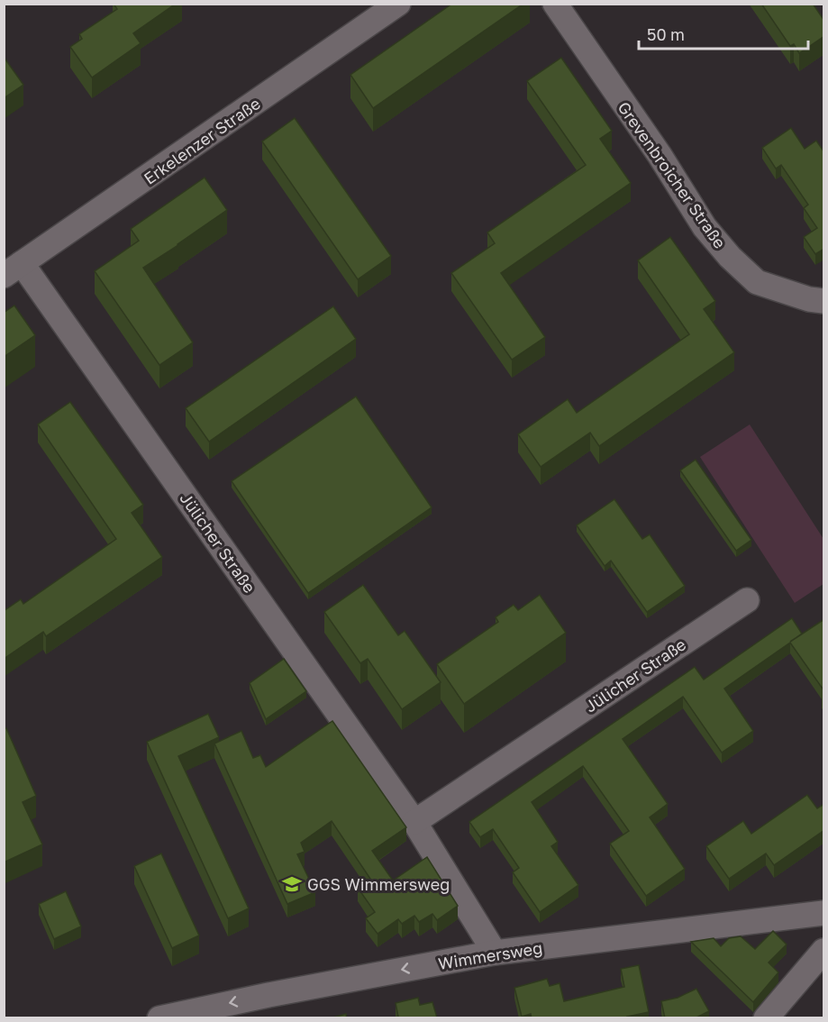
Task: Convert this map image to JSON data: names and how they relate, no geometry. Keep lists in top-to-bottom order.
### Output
{
  "streets": {
    "street": [
      "Erkelenzer Straße",
      "Grevenbroicher Straße",
      "Jülicher Straße",
      "Wimmersweg"
    ]
  },
  "crossings": [
    ["Erkelenzer Straße", "Jülicher Straße"],
    ["Jülicher Straße", "Wimmersweg"]
  ],
  "one_way": ["Wimmersweg"],
  "places": {
    "school or university": ["GGS Wimmersweg"]
  },
  "scale_bar": "50 m"
}
